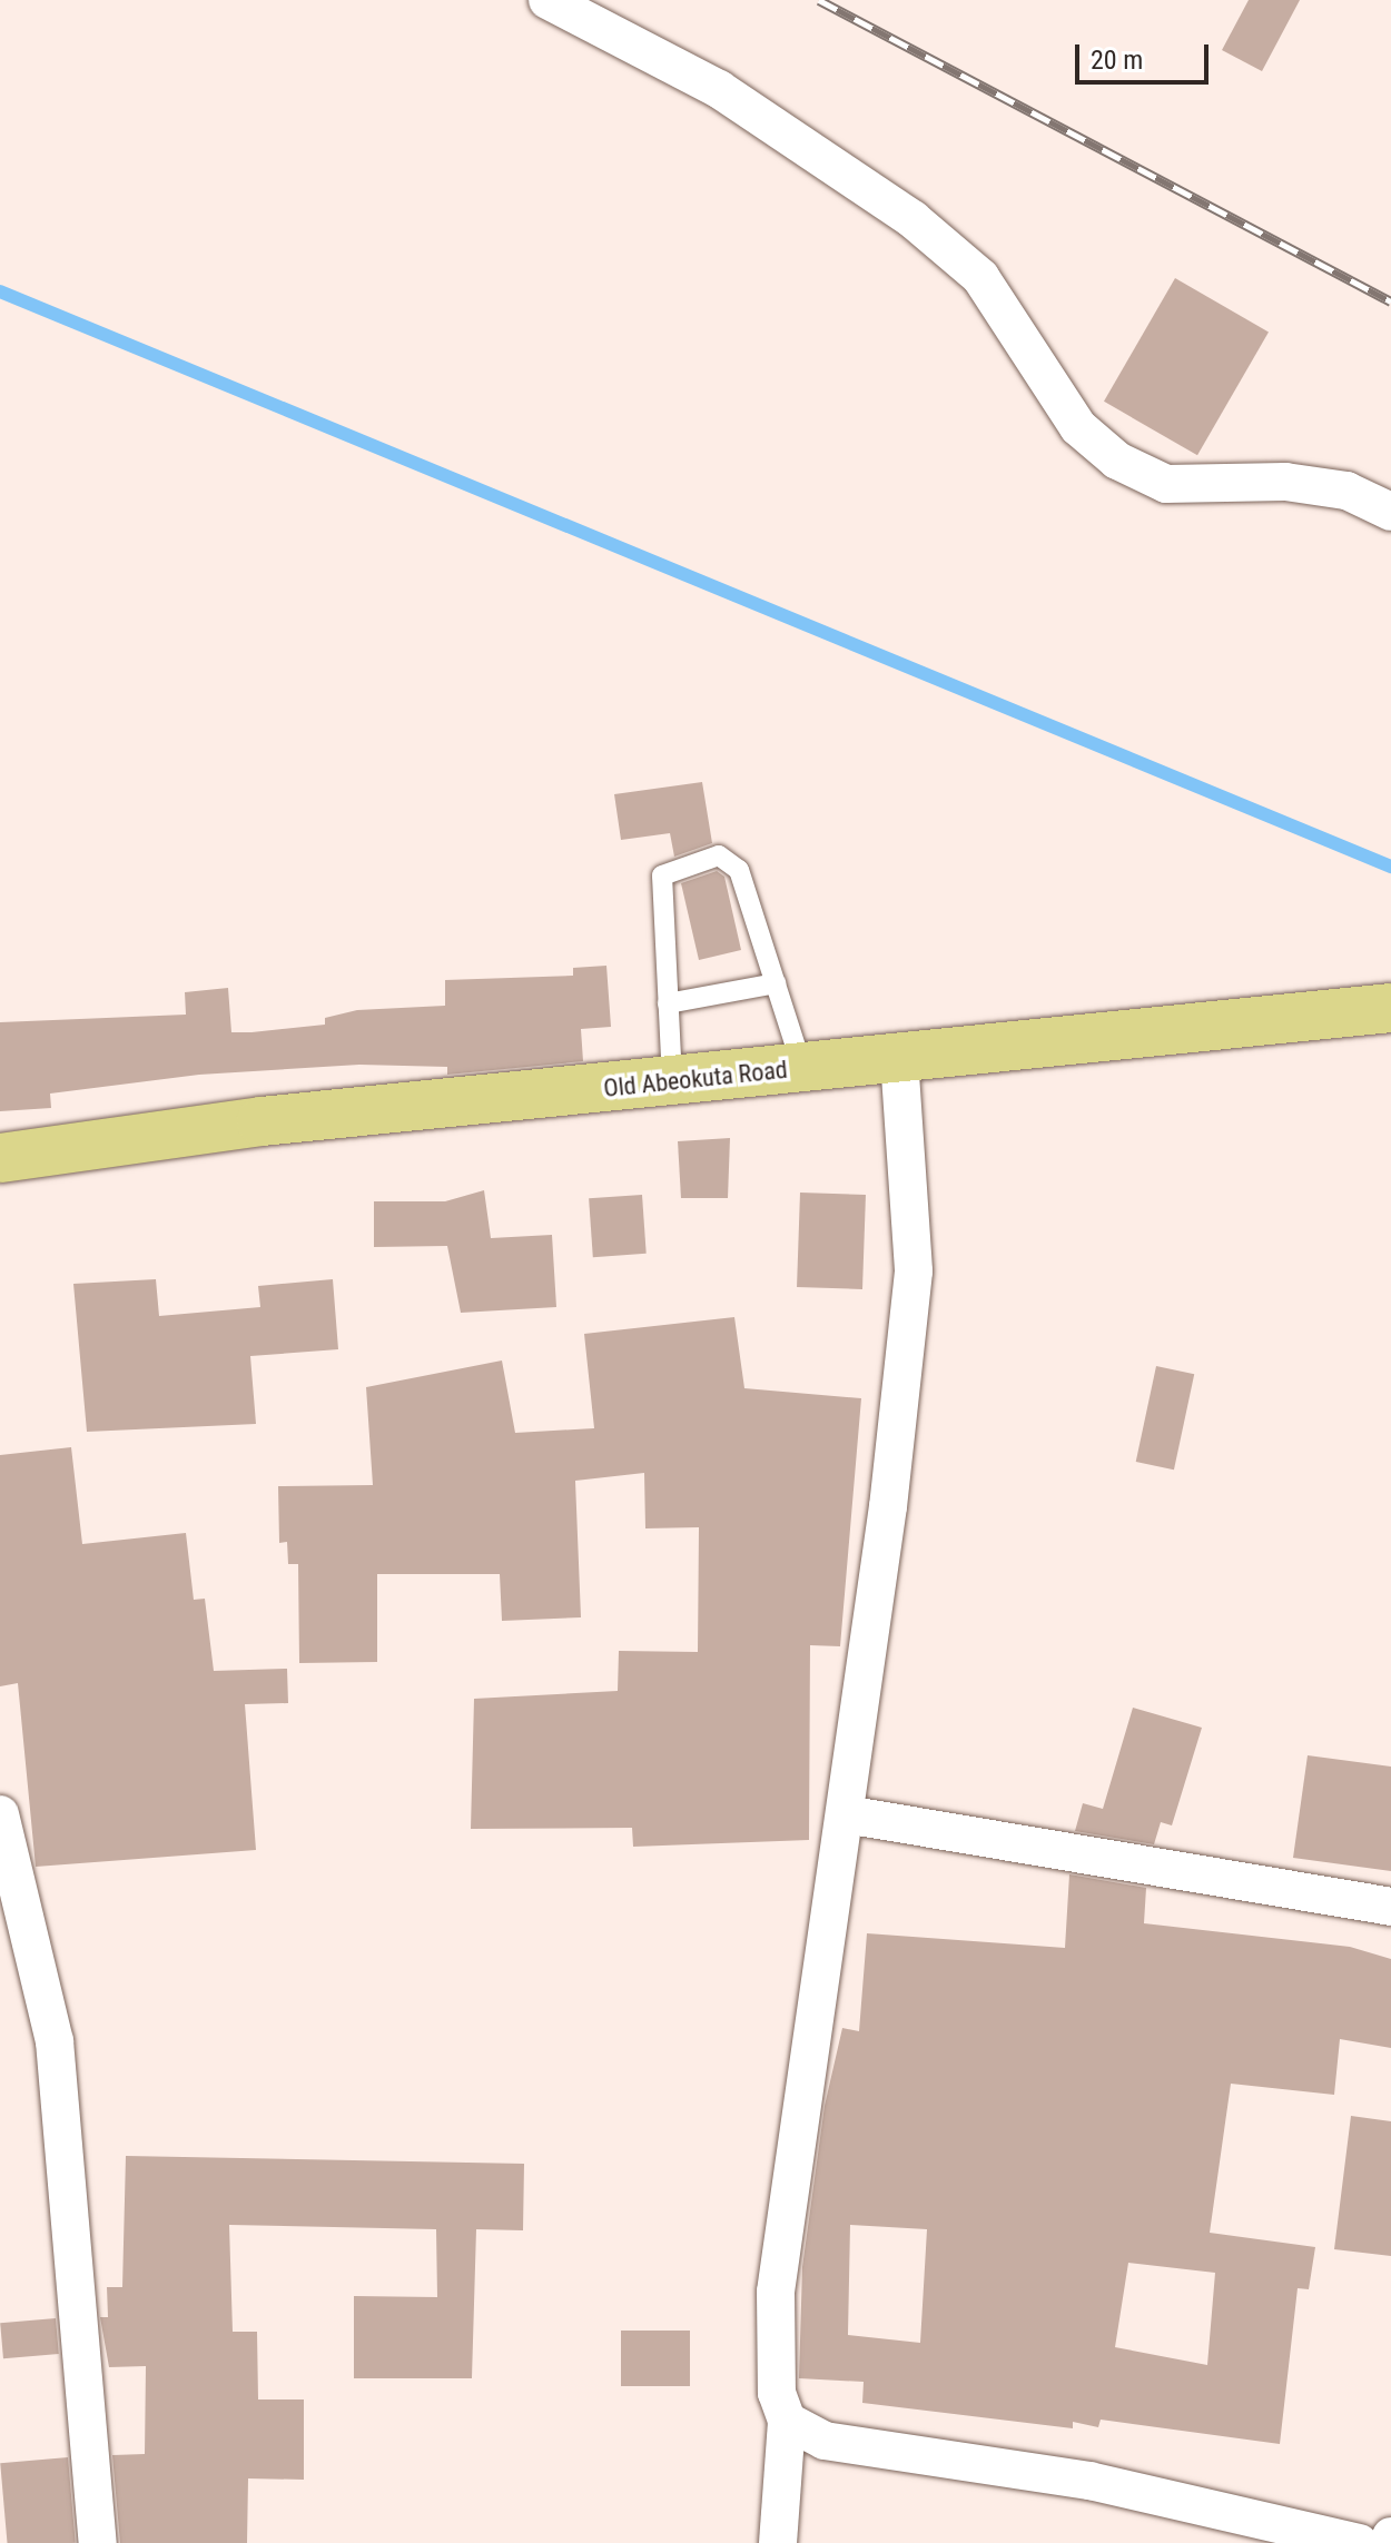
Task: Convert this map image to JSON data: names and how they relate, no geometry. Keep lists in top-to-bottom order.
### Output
{
  "streets": {
    "highway": ["Old Abeokuta Road"]
  },
  "scale_bar": "20 m"
}
